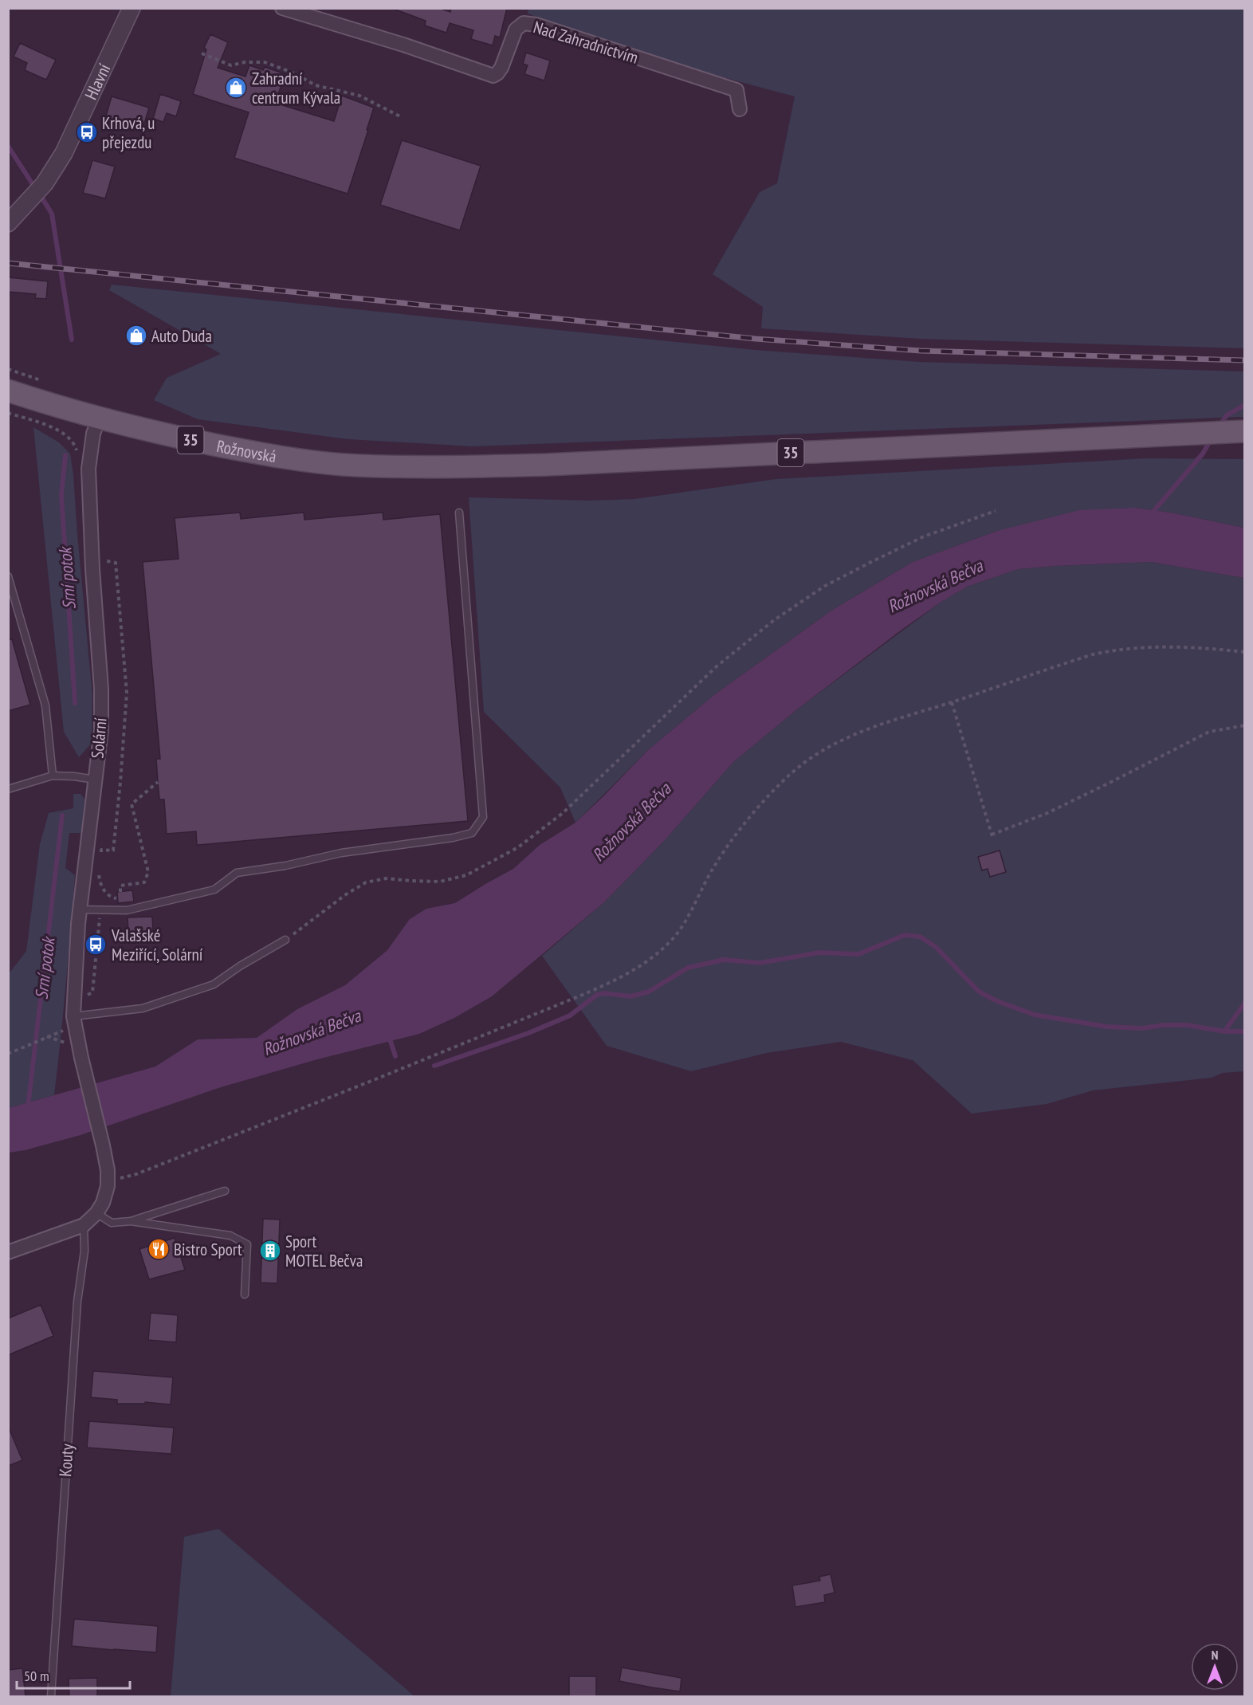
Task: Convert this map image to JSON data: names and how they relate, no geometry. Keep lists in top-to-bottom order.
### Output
{
  "streets": {
    "main road": ["35", "Rožnovská"],
    "street": ["Nad Zahradnictvím", "Hlavní", "Solární"],
    "lane": ["Kouty"]
  },
  "crossings": [
    ["Rožnovská", "Solární"]
  ],
  "water": ["Srní potok", "Rožnovská Bečva"],
  "places": {
    "shop": ["Zahradní centrum Kývala", "Auto Duda"],
    "bus stop": ["Krhová, u přejezdu", "Valašské Meziřící, Solární"],
    "restaurant": ["Bistro Sport"],
    "building": ["Sport MOTEL Bečva"]
  },
  "scale_bar": "50 m",
  "north": "top"
}
